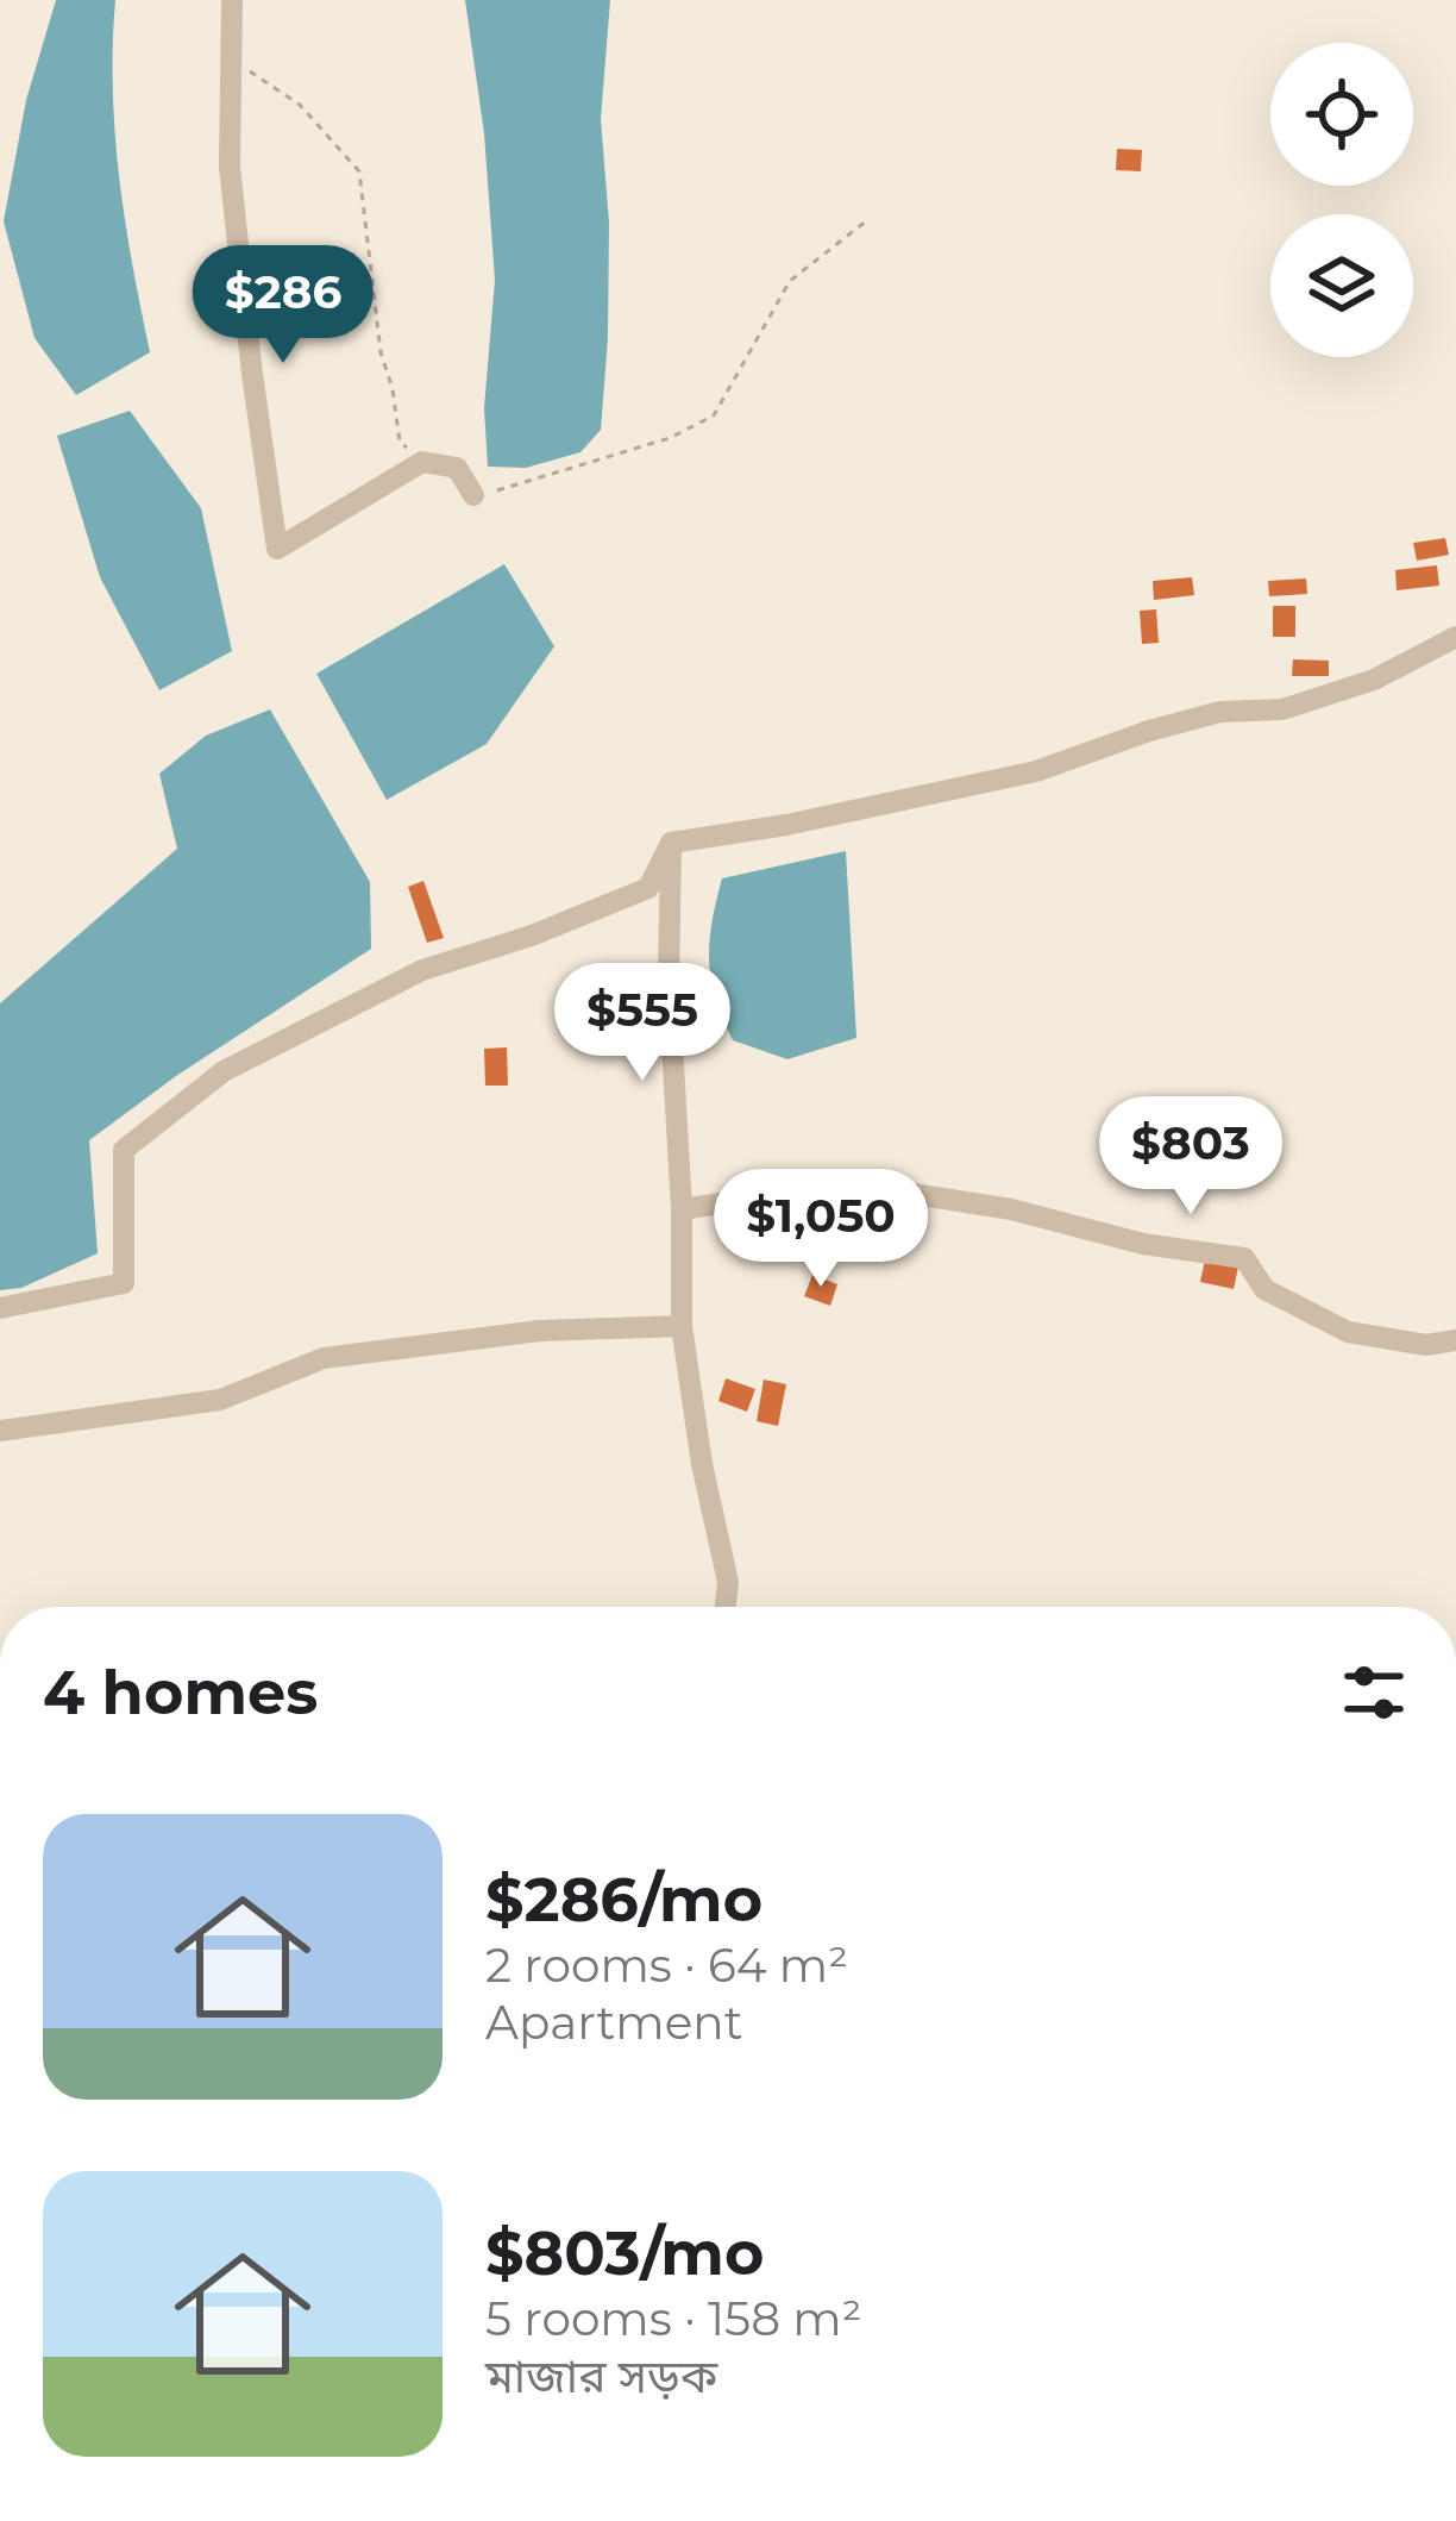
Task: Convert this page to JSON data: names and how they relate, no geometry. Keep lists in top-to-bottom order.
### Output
{
  "page": {
    "price": [
      "$286",
      "$555",
      "$803",
      "$1,050"
    ],
    "heading": "4 homes",
    "list": [
      {
        "name": "$286/mo",
        "note": "2 rooms · 64 m² · Apartment"
      },
      {
        "name": "$803/mo",
        "note": "5 rooms · 158 m² · মাজার সড়ক"
      }
    ]
  }
}
